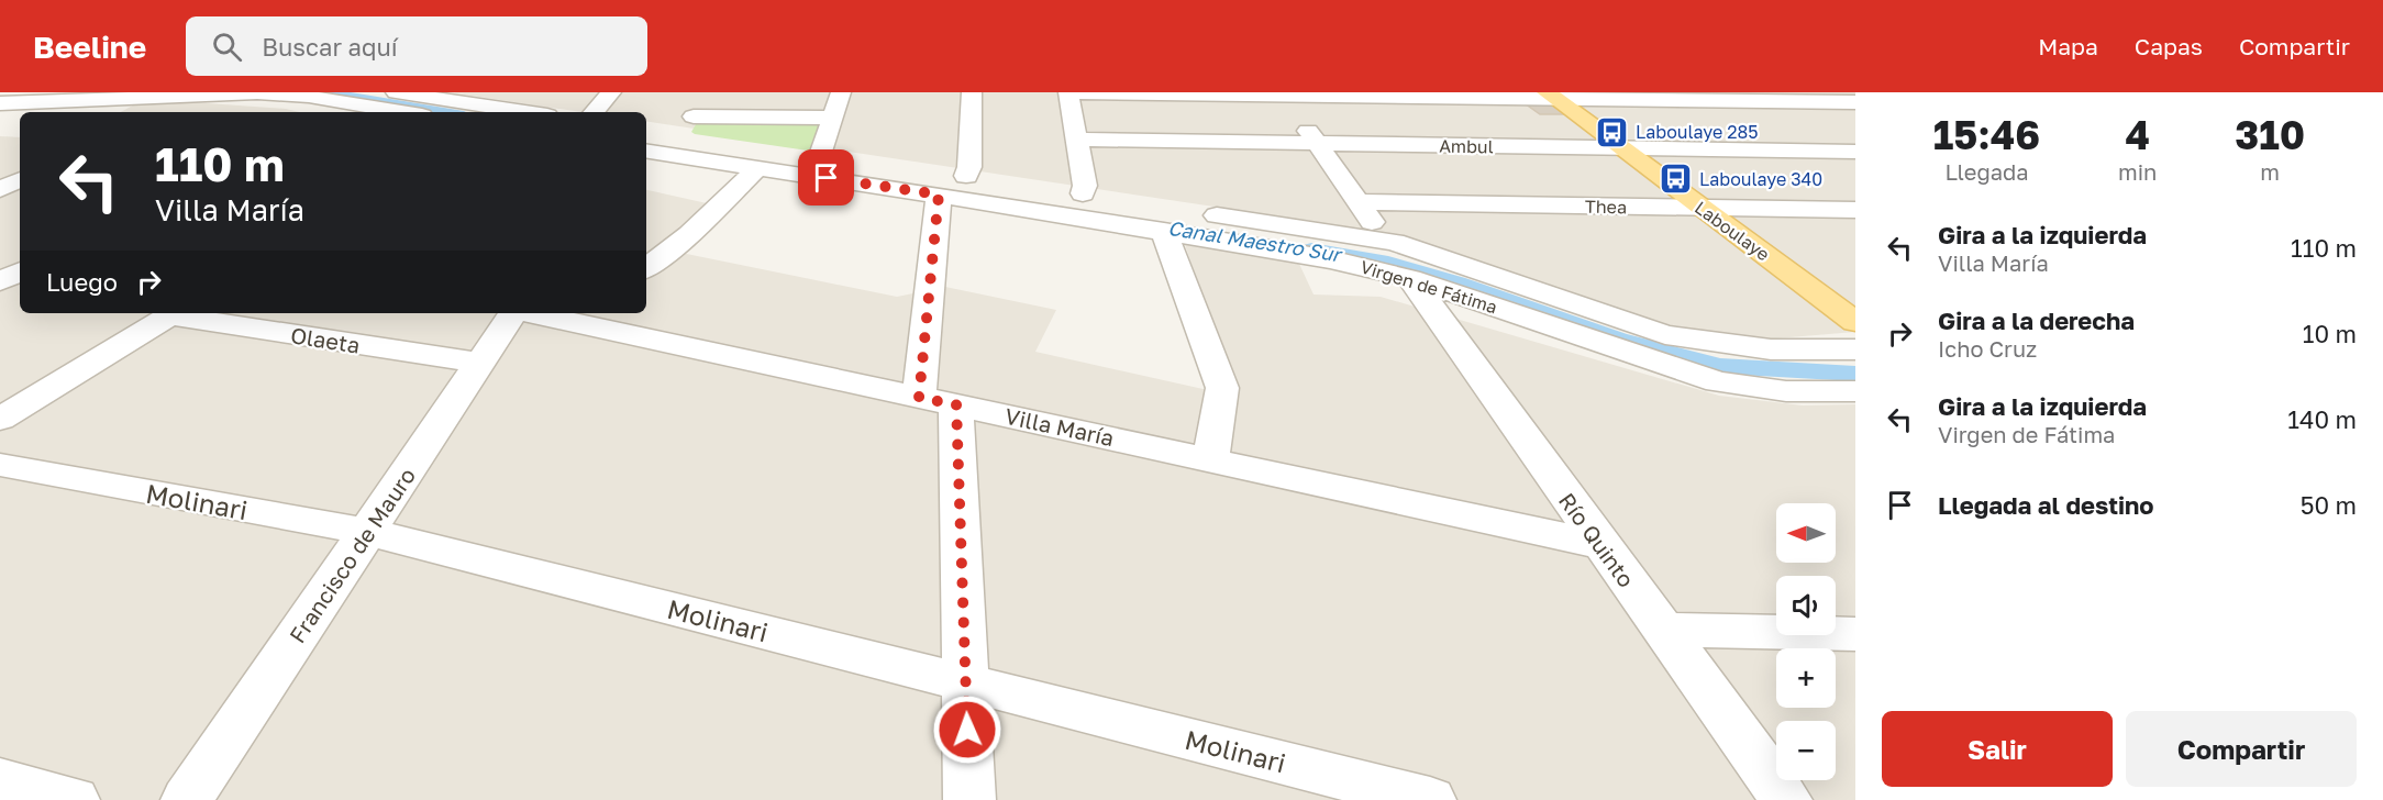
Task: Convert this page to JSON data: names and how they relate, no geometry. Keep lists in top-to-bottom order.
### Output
{
  "streets": {
    "main road": ["Laboulaye"],
    "street": [
      "Ambul",
      "Thea",
      "Virgen de Fátima",
      "Olaeta",
      "Villa María",
      "Molinari",
      "Río Quinto",
      "Francisco de Mauro"
    ]
  },
  "crossings": [
    ["Ambul", "Laboulaye"],
    ["Thea", "Laboulaye"],
    ["Virgen de Fátima", "Río Quinto"],
    ["Olaeta", "Francisco de Mauro"],
    ["Villa María", "Río Quinto"],
    ["Molinari", "Francisco de Mauro"]
  ],
  "water": ["Canal Maestro Sur"],
  "places": {
    "bus stop": ["Laboulaye 285", "Laboulaye 340"]
  },
  "north": "left",
  "page": {
    "header": "Beeline",
    "search": "Buscar aquí",
    "nav": ["Mapa", "Capas", "Compartir"],
    "eta": [
      "15:46",
      "Llegada",
      "4",
      "min",
      "310",
      "m"
    ],
    "turn": ["110 m", "Villa María"],
    "list": [
      {
        "name": "Gira a la izquierda",
        "note": "Villa María",
        "value": "110 m"
      },
      {
        "name": "Gira a la derecha",
        "note": "Icho Cruz",
        "value": "10 m"
      },
      {
        "name": "Gira a la izquierda",
        "note": "Virgen de Fátima",
        "value": "140 m"
      },
      {
        "name": "Llegada al destino",
        "value": "50 m"
      }
    ],
    "then": "Luego",
    "map_buttons": ["+", "−"],
    "buttons": ["Salir", "Compartir"]
  }
}
